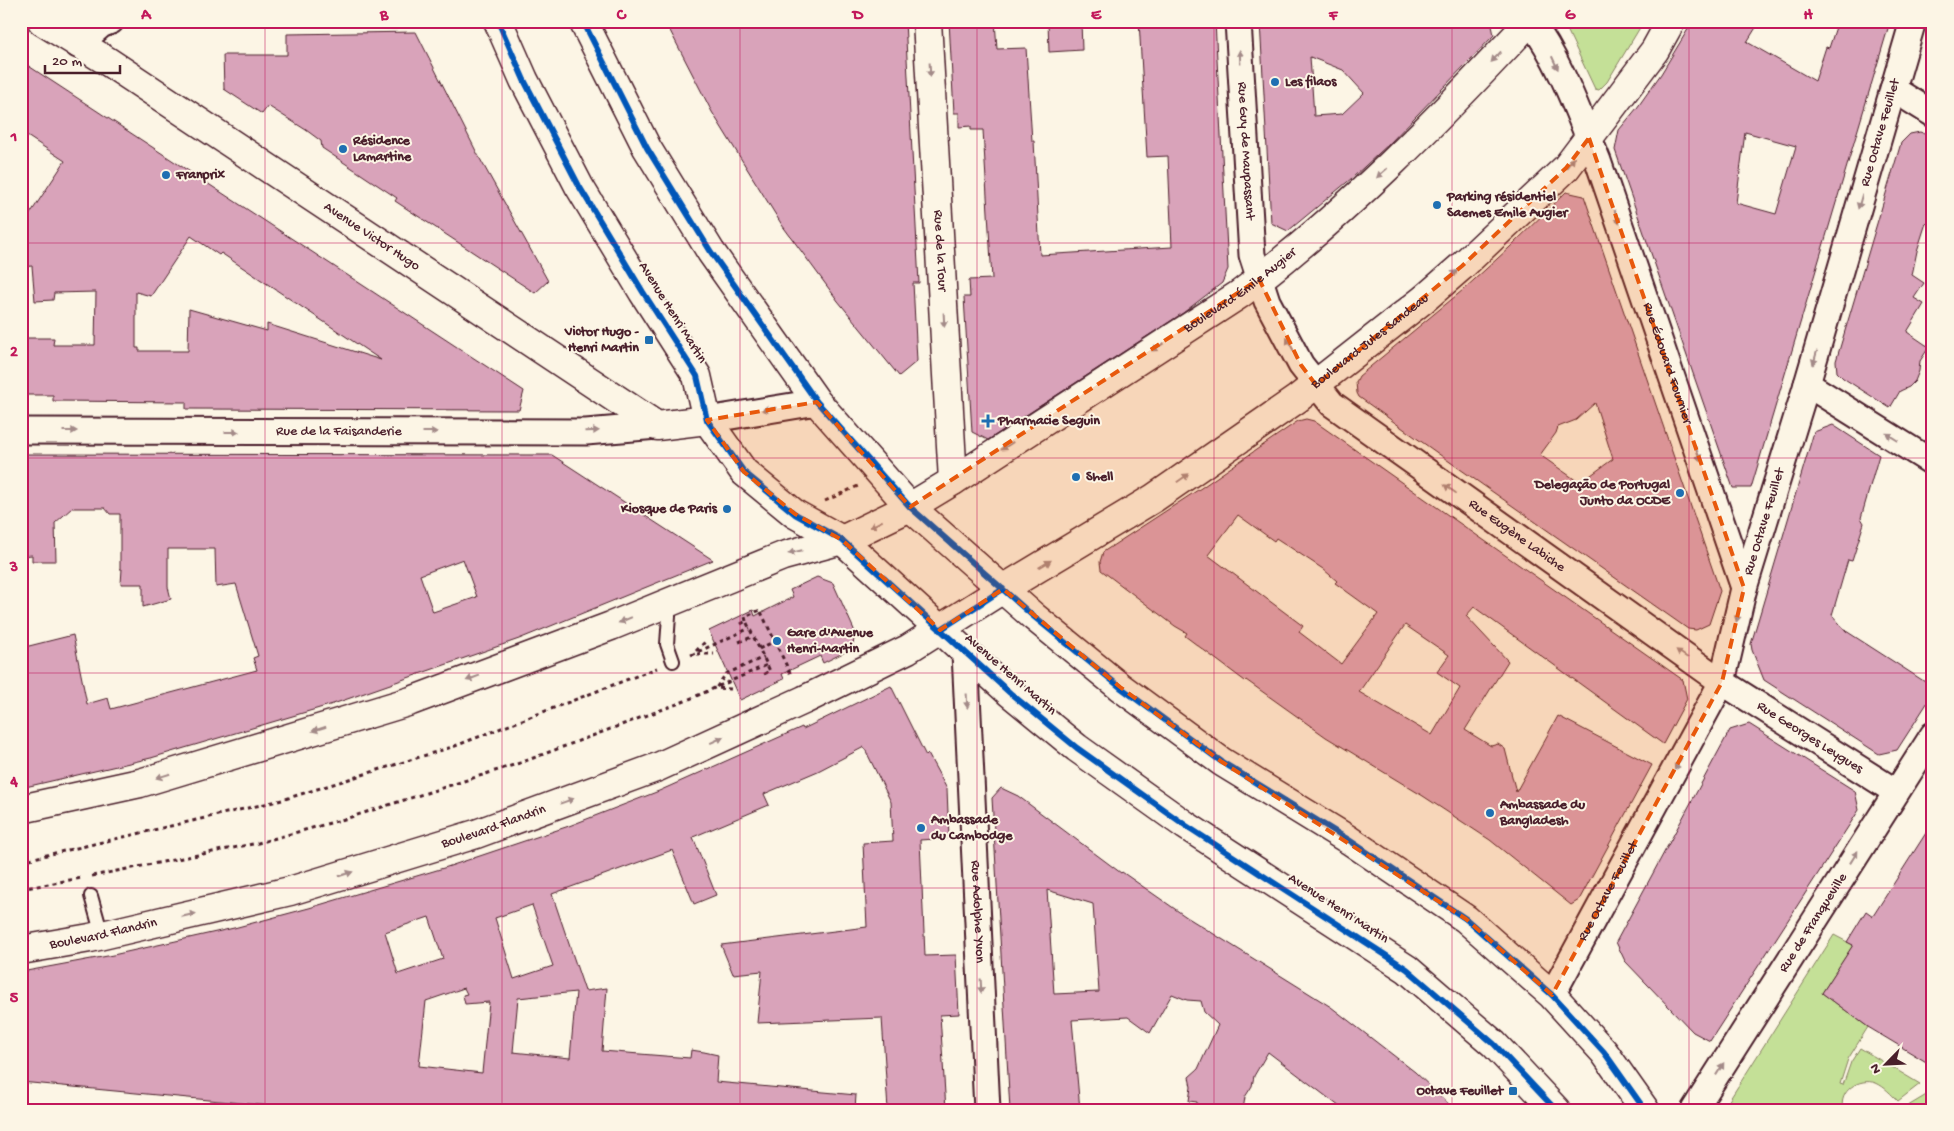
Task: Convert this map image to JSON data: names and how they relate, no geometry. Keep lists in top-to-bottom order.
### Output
{
  "streets": {
    "street": [
      "Rue Octave Feuillet",
      "Rue Guy de Maupassant",
      "Avenue Victor Hugo",
      "Rue de la Tour",
      "Boulevard Émile Augier",
      "Avenue Henri Martin",
      "Boulevard Jules Sandeau",
      "Rue Édouard Fournier",
      "Rue de la Faisanderie",
      "Rue Eugène Labiche",
      "Rue Georges Leygues",
      "Boulevard Flandrin",
      "Rue Adolphe Yvon",
      "Rue de Franqueville"
    ]
  },
  "crossings": [
    ["Rue Octave Feuillet", "Rue Édouard Fournier"],
    ["Rue Octave Feuillet", "Rue Eugène Labiche"],
    ["Rue Octave Feuillet", "Rue Georges Leygues"],
    ["Rue Guy de Maupassant", "Boulevard Émile Augier"],
    ["Rue Guy de Maupassant", "Boulevard Jules Sandeau"],
    ["Rue Guy de Maupassant", "Rue Eugène Labiche"],
    ["Avenue Victor Hugo", "Rue de la Faisanderie"],
    ["Rue de la Tour", "Boulevard Émile Augier"],
    ["Boulevard Émile Augier", "Avenue Henri Martin"],
    ["Boulevard Émile Augier", "Rue Édouard Fournier"],
    ["Avenue Henri Martin", "Boulevard Jules Sandeau"],
    ["Avenue Henri Martin", "Boulevard Flandrin"],
    ["Avenue Henri Martin", "Rue Adolphe Yvon"],
    ["Boulevard Jules Sandeau", "Rue Édouard Fournier"],
    ["Boulevard Jules Sandeau", "Rue Eugène Labiche"],
    ["Boulevard Jules Sandeau", "Boulevard Flandrin"],
    ["Rue Eugène Labiche", "Rue Georges Leygues"],
    ["Rue Georges Leygues", "Rue de Franqueville"]
  ],
  "one_way": [
    "Rue Octave Feuillet",
    "Rue Guy de Maupassant",
    "Rue de la Tour",
    "Boulevard Émile Augier",
    "Boulevard Jules Sandeau",
    "Rue Édouard Fournier",
    "Rue de la Faisanderie",
    "Rue Eugène Labiche",
    "Rue Adolphe Yvon",
    "Rue de Franqueville"
  ],
  "places": {
    "other": [
      "Les filaos",
      "Résidence Lamartine",
      "Franprix",
      "Parking résidentiel Saemes Emile Augier",
      "Shell",
      "Delegação de Portugal Junto da OCDE",
      "Kiosque de Paris",
      "Gare d'Avenue Henri-Martin",
      "Ambassade du Bangladesh",
      "Ambassade du Cambodge"
    ],
    "transit": ["Victor Hugo - Henri Martin", "Octave Feuillet"],
    "health": ["Pharmacie Seguin"]
  },
  "scale_bar": "20 m",
  "north": "bottom left",
  "grid": {
    "columns": [
      "A",
      "B",
      "C",
      "D",
      "E",
      "F",
      "G",
      "H"
    ],
    "rows": [
      "1",
      "2",
      "3",
      "4",
      "5"
    ]
  }
}
